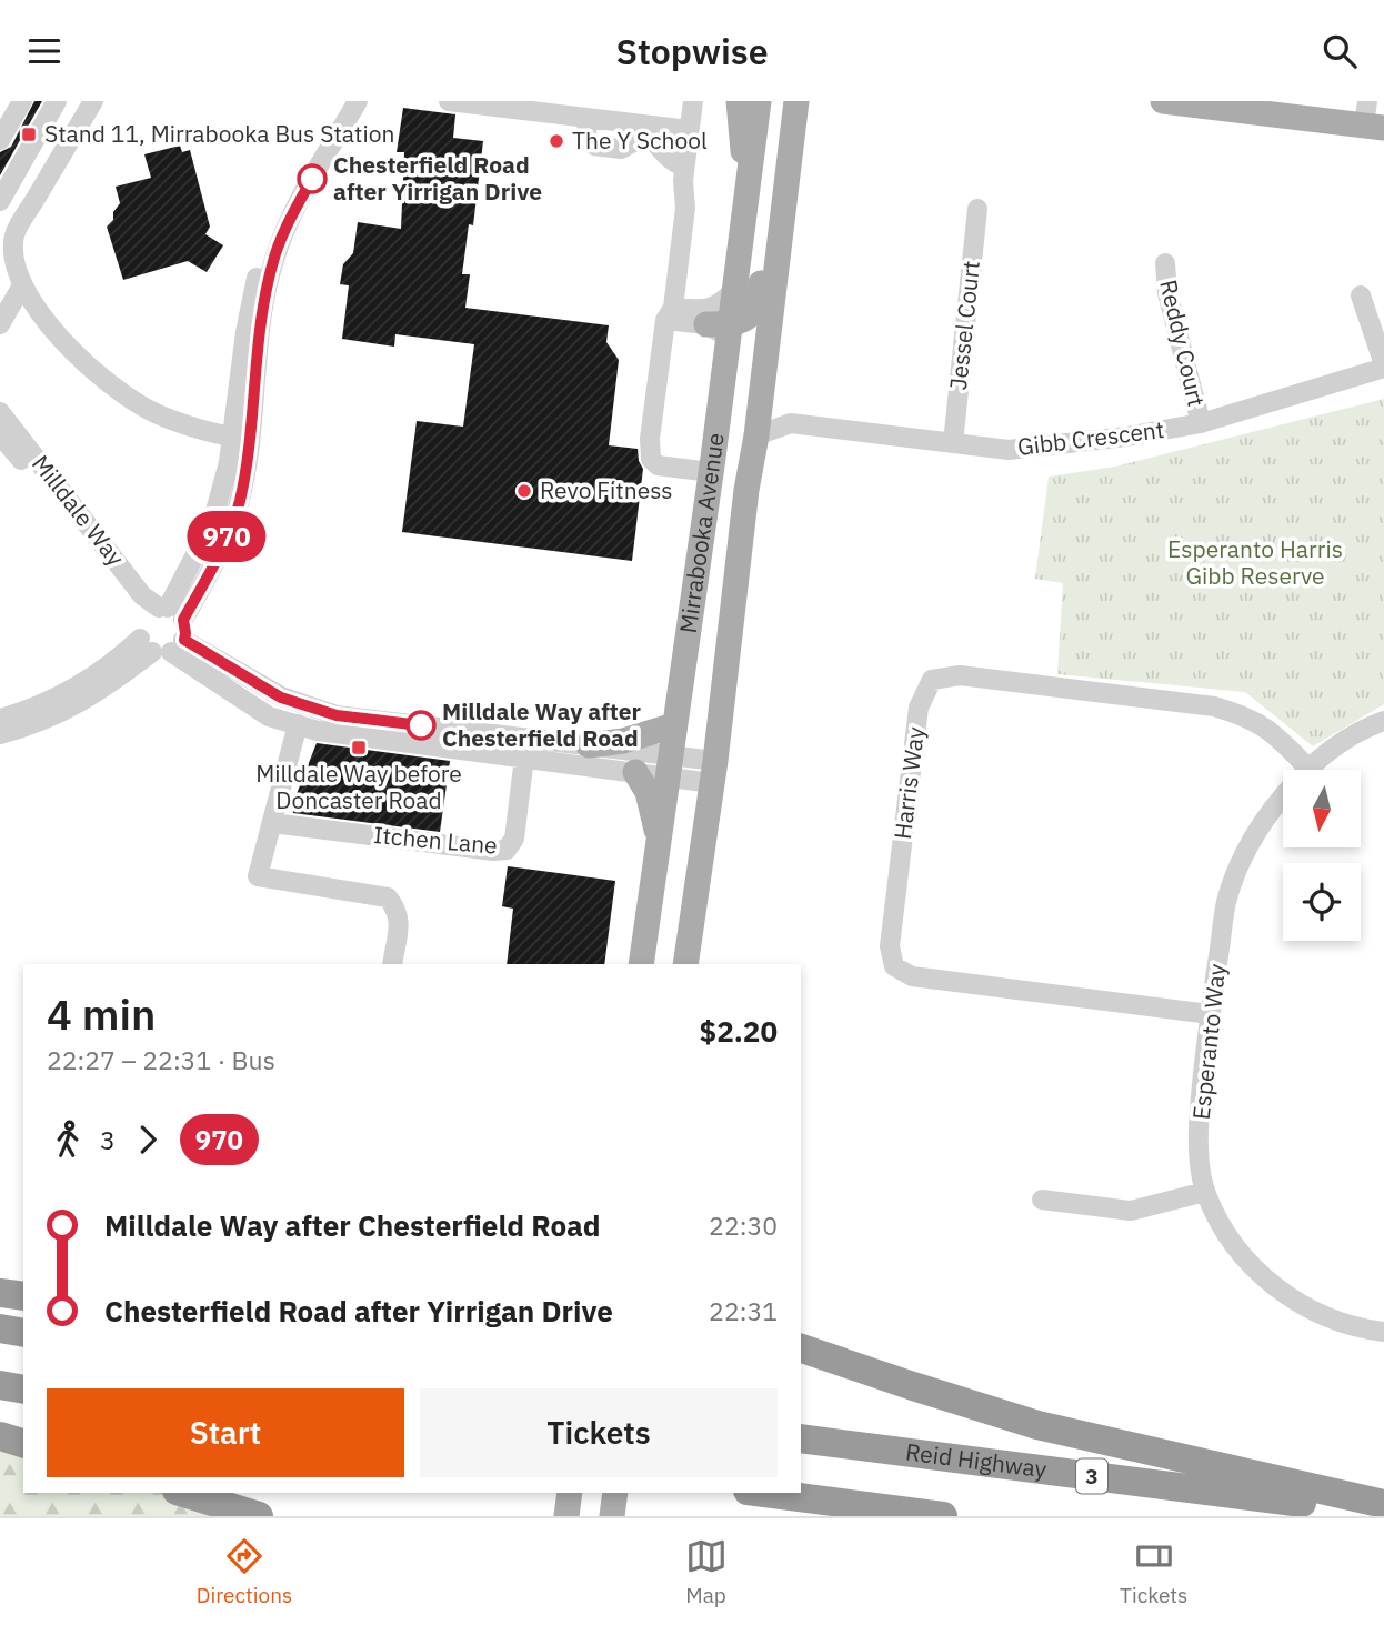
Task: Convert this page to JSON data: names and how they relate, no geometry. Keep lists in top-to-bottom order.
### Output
{
  "streets": {
    "highway": ["Reid Highway", "3"],
    "main road": ["Mirrabooka Avenue"],
    "street": [
      "Jessel Court",
      "Reddy Court",
      "Gibb Crescent",
      "Milldale Way",
      "Harris Way",
      "Itchen Lane",
      "Esperanto Way"
    ]
  },
  "crossings": [
    ["Jessel Court", "Gibb Crescent"],
    ["Reddy Court", "Gibb Crescent"],
    ["Gibb Crescent", "Mirrabooka Avenue"],
    ["Harris Way", "Esperanto Way"]
  ],
  "parks": ["Esperanto Harris Gibb Reserve"],
  "places": {
    "transit": ["Stand 11, Mirrabooka Bus Station", "Milldale Way before Doncaster Road"],
    "other": [
      "The Y School",
      "Chesterfield Road after Yirrigan Drive",
      "Revo Fitness",
      "Milldale Way after Chesterfield Road"
    ]
  },
  "lines": ["bus line 970"],
  "north": "bottom",
  "page": {
    "header": "Stopwise",
    "on_map": "970",
    "heading": ["4 min", "22:27 – 22:31 · Bus", "$2.20"],
    "legs": ["3", "970"],
    "list": [
      {
        "name": "Milldale Way after Chesterfield Road",
        "value": "22:30"
      },
      {
        "name": "Chesterfield Road after Yirrigan Drive",
        "value": "22:31"
      }
    ],
    "buttons": ["Start", "Tickets"],
    "tabs": ["Directions", "Map", "Tickets"]
  }
}
